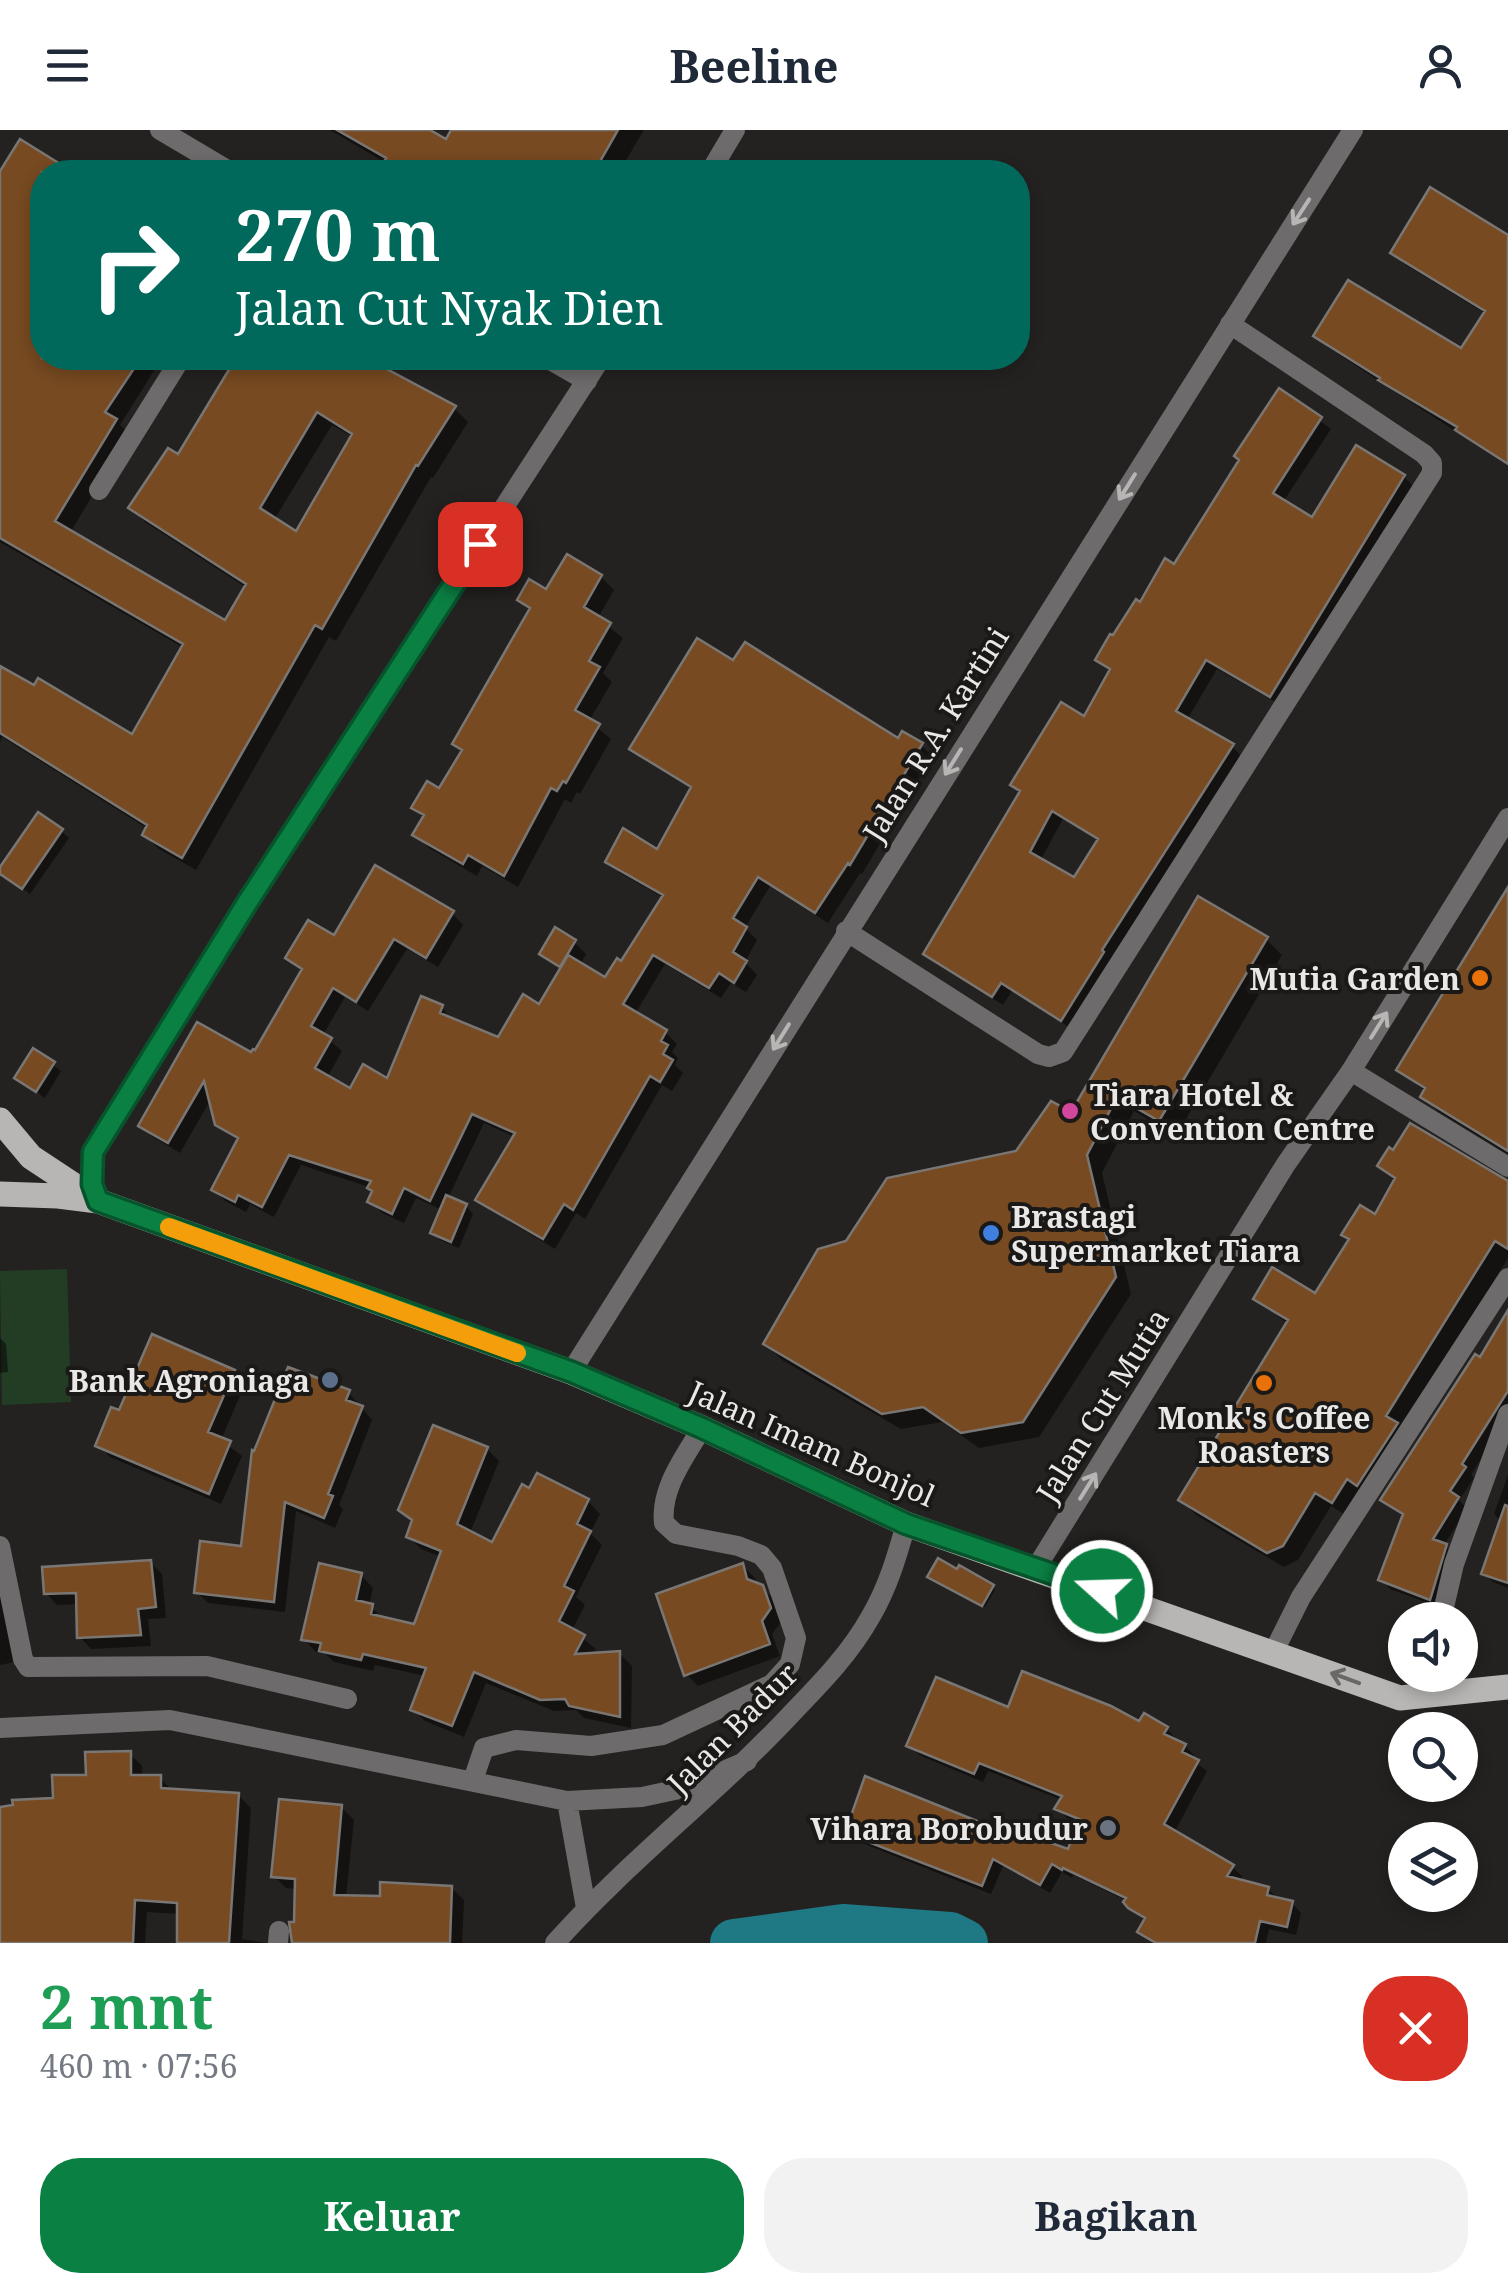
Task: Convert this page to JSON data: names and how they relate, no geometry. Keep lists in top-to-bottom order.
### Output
{
  "streets": {
    "main road": ["Jalan Imam Bonjol"],
    "street": ["Jalan R.A. Kartini", "Jalan Cut Mutia", "Jalan Badur"]
  },
  "crossings": [
    ["Jalan R.A. Kartini", "Jalan Imam Bonjol"],
    ["Jalan Cut Mutia", "Jalan Imam Bonjol"],
    ["Jalan Imam Bonjol", "Jalan Badur"]
  ],
  "one_way": ["Jalan R.A. Kartini", "Jalan Cut Mutia"],
  "places": [
    "Mutia Garden",
    "Tiara Hotel & Convention Centre",
    "Brastagi Supermarket Tiara",
    "Bank Agroniaga",
    "Monk's Coffee Roasters",
    "Vihara Borobudur"
  ],
  "page": {
    "header": "Beeline",
    "turn": ["270 m", "Jalan Cut Nyak Dien"],
    "heading": ["2 mnt", "460 m · 07:56"],
    "buttons": ["Keluar", "Bagikan"]
  }
}
